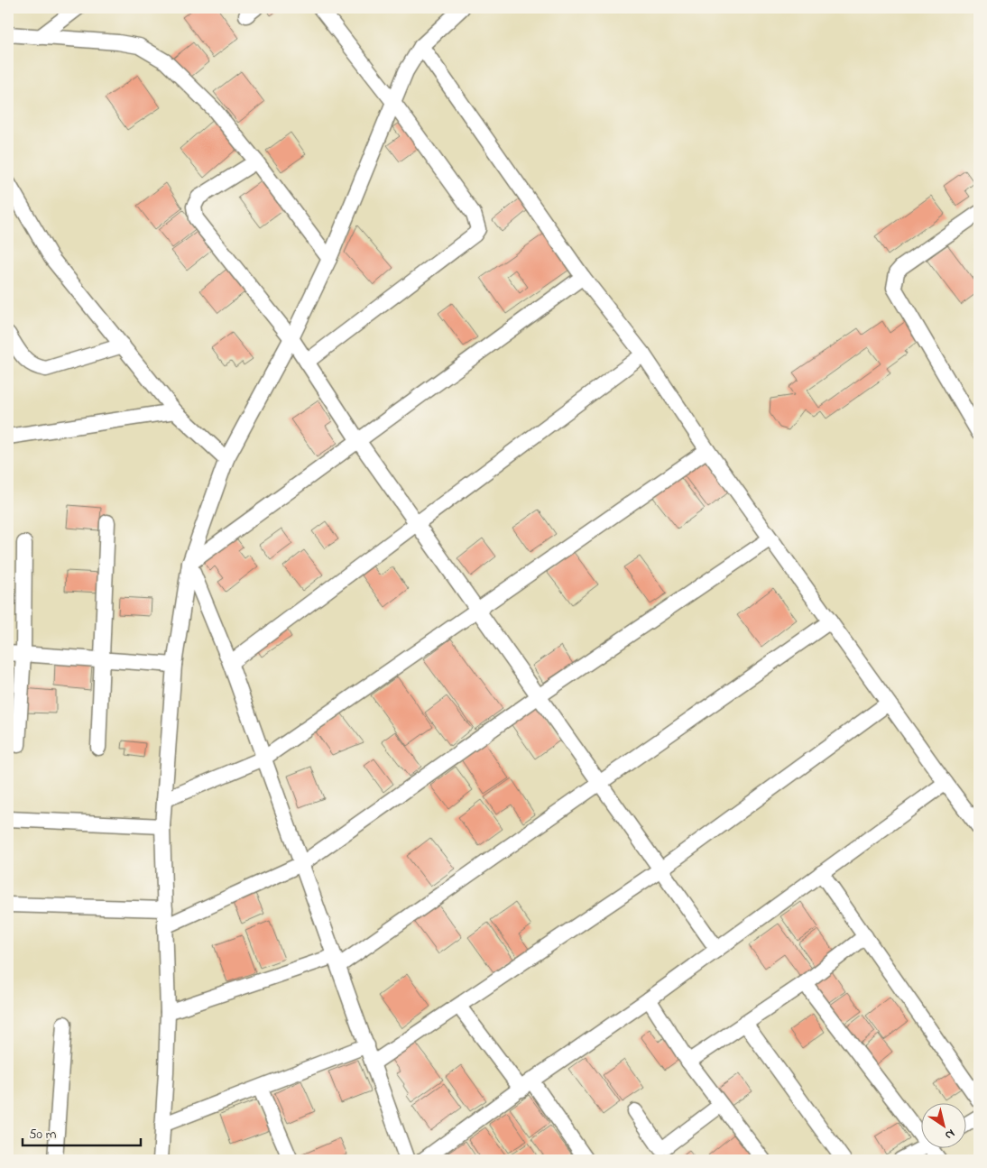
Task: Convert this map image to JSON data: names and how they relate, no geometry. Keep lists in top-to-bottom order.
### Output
{
  "scale_bar": "50 m",
  "north": "bottom right"
}
